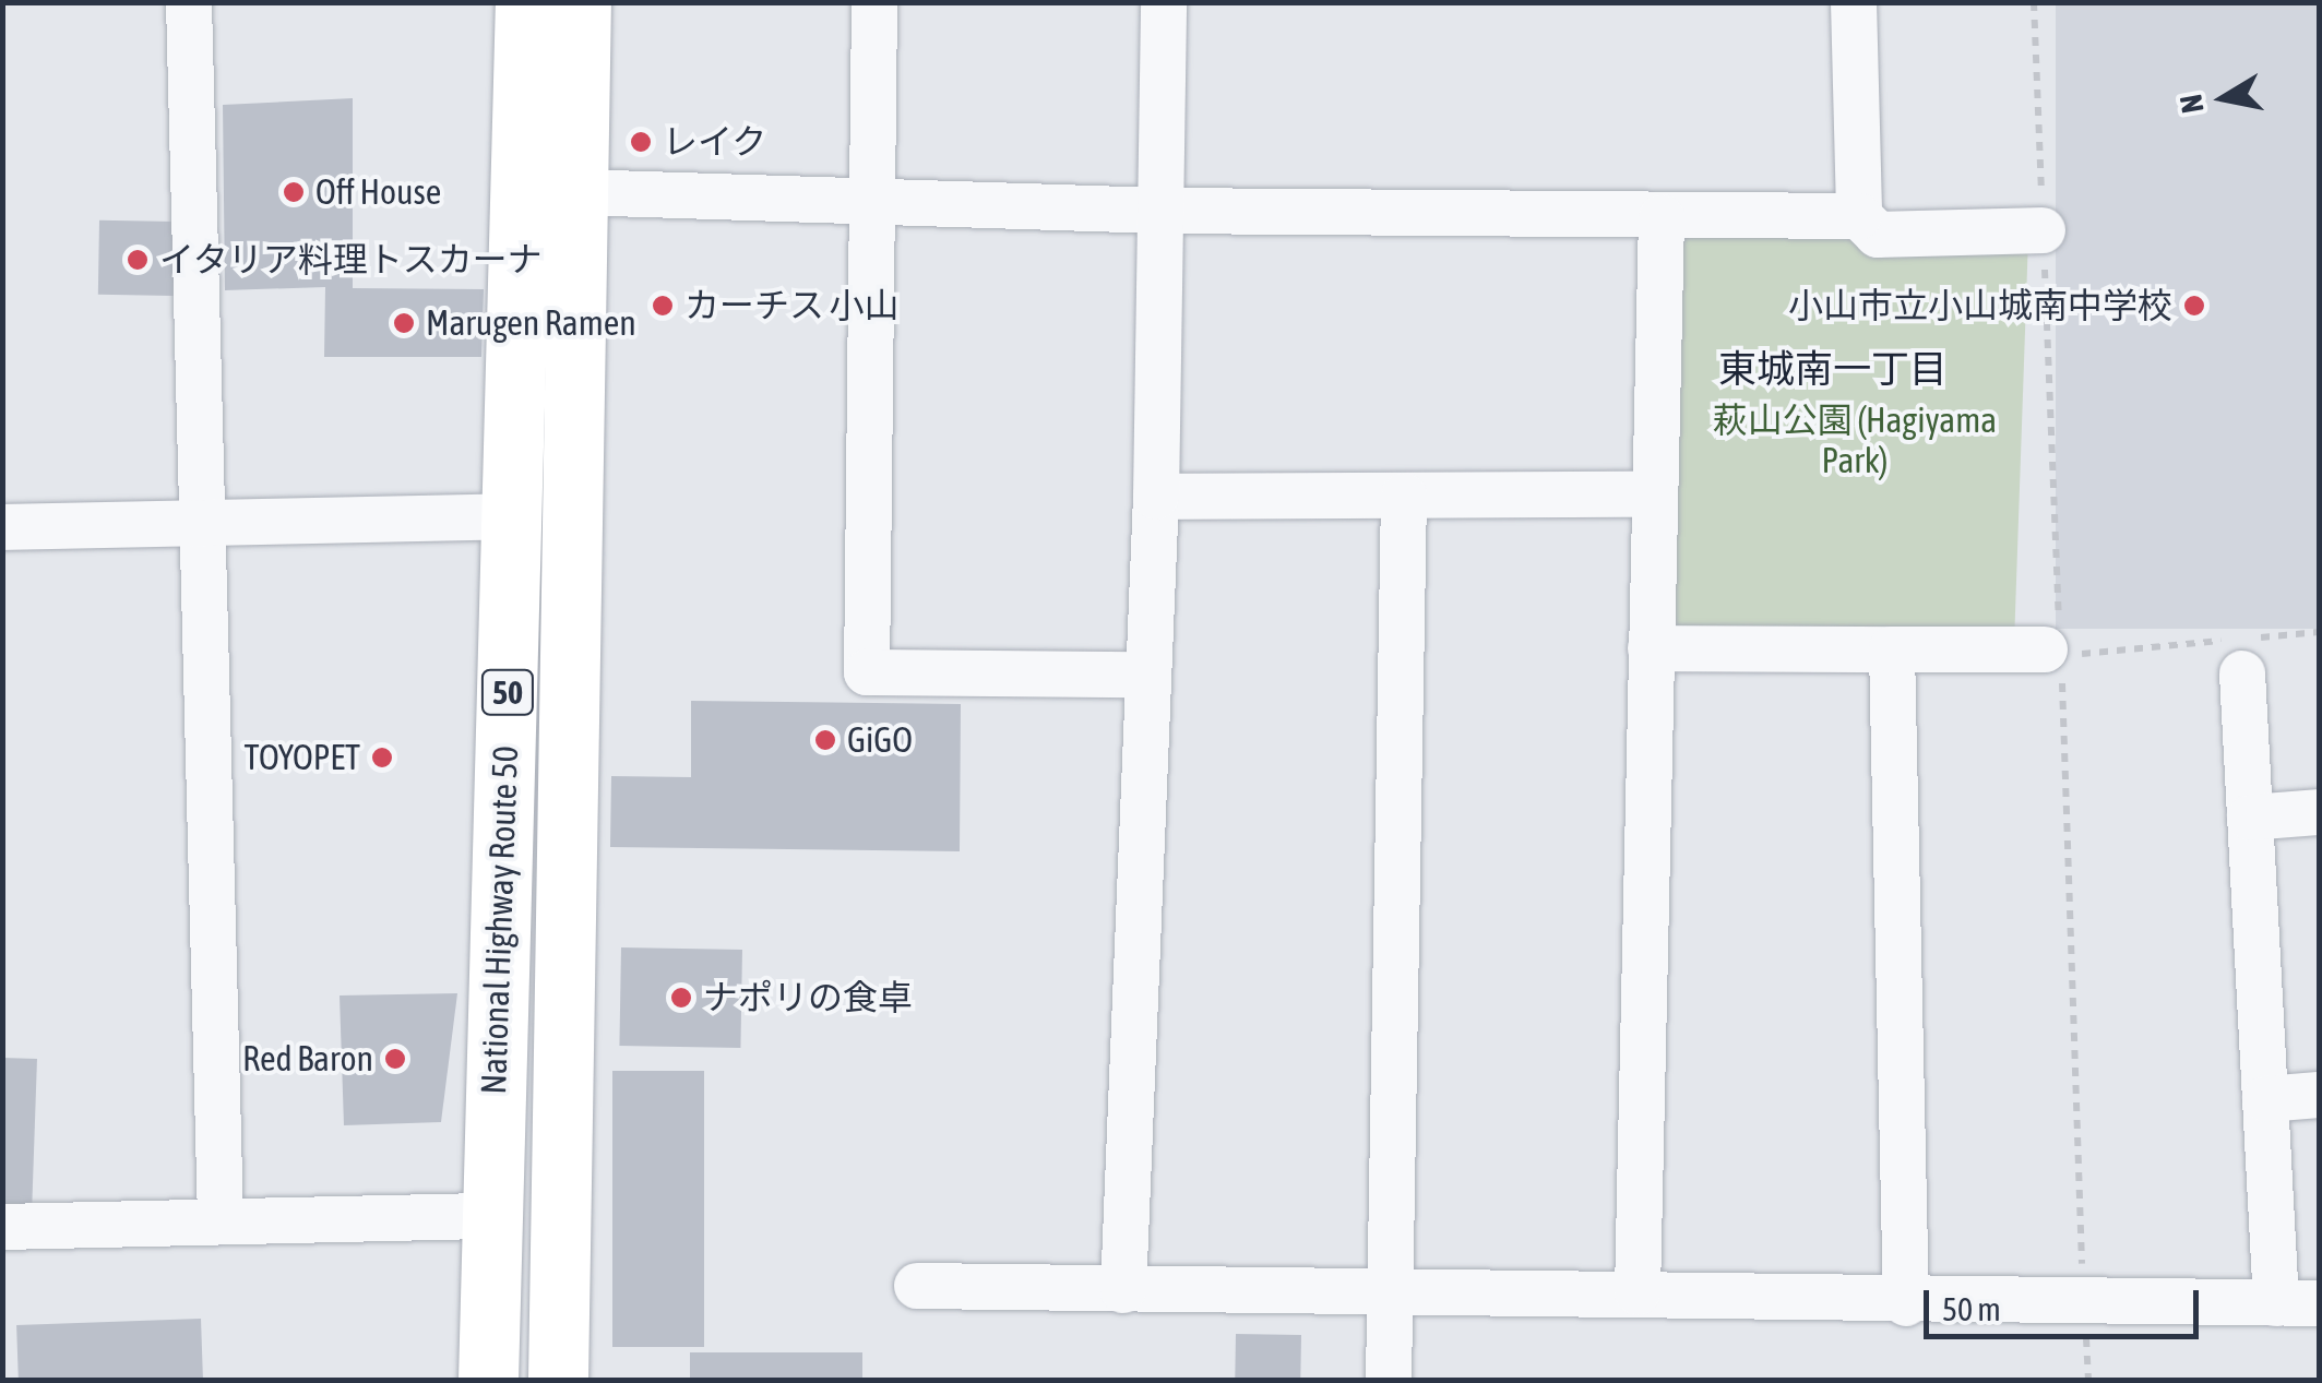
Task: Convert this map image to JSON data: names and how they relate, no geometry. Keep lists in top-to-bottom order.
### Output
{
  "streets": {
    "highway": ["50", "National Highway Route 50"]
  },
  "districts": ["東城南一丁目"],
  "parks": ["萩山公園 (Hagiyama Park)"],
  "places": [
    "レイク",
    "Off House",
    "イタリア料理トスカーナ",
    "カーチス 小山",
    "小山市立小山城南中学校",
    "Marugen Ramen",
    "GiGO",
    "TOYOPET",
    "ナポリの食卓",
    "Red Baron"
  ],
  "scale_bar": "50 m",
  "north": "left"
}
